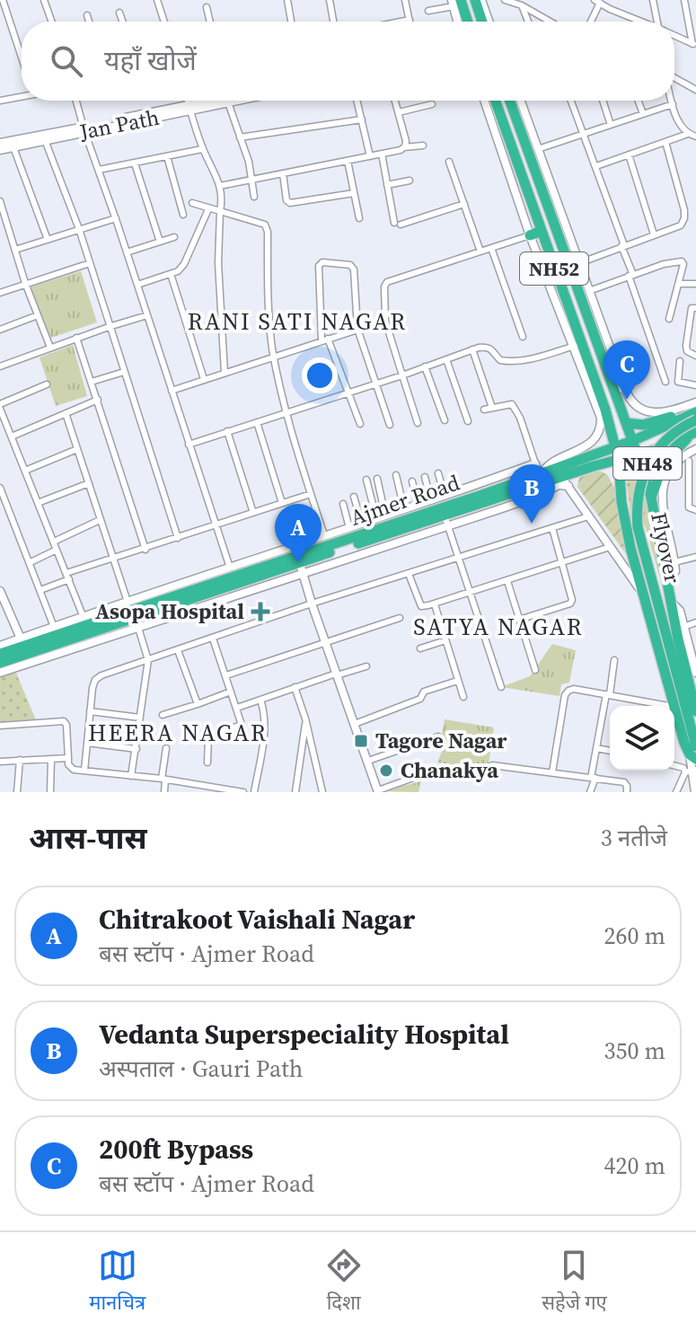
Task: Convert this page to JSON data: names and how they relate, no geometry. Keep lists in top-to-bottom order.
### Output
{
  "streets": {
    "highway": [
      "NH52",
      "NH48",
      "Ajmer Road",
      "Flyover"
    ],
    "street": ["Jan Path"]
  },
  "crossings": [
    ["NH52", "NH48"],
    ["NH52", "Ajmer Road"],
    ["NH52", "Flyover"],
    ["NH48", "Ajmer Road"]
  ],
  "districts": ["RANI SATI NAGAR", "SATYA NAGAR", "HEERA NAGAR"],
  "places": {
    "health": ["Asopa Hospital"],
    "transit": ["Tagore Nagar"],
    "other": ["Chanakya"]
  },
  "page": {
    "search": "यहाँ खोजें",
    "pins": ["C", "B", "A"],
    "heading": ["आस-पास", "3 नतीजे"],
    "list": [
      {
        "mark": "A",
        "name": "Chitrakoot Vaishali Nagar",
        "note": "बस स्टॉप · Ajmer Road",
        "value": "260 m"
      },
      {
        "mark": "B",
        "name": "Vedanta Superspeciality Hospital",
        "note": "अस्पताल · Gauri Path",
        "value": "350 m"
      },
      {
        "mark": "C",
        "name": "200ft Bypass",
        "note": "बस स्टॉप · Ajmer Road",
        "value": "420 m"
      }
    ],
    "nav": ["मानचित्र", "दिशा", "सहेजे गए"]
  }
}
